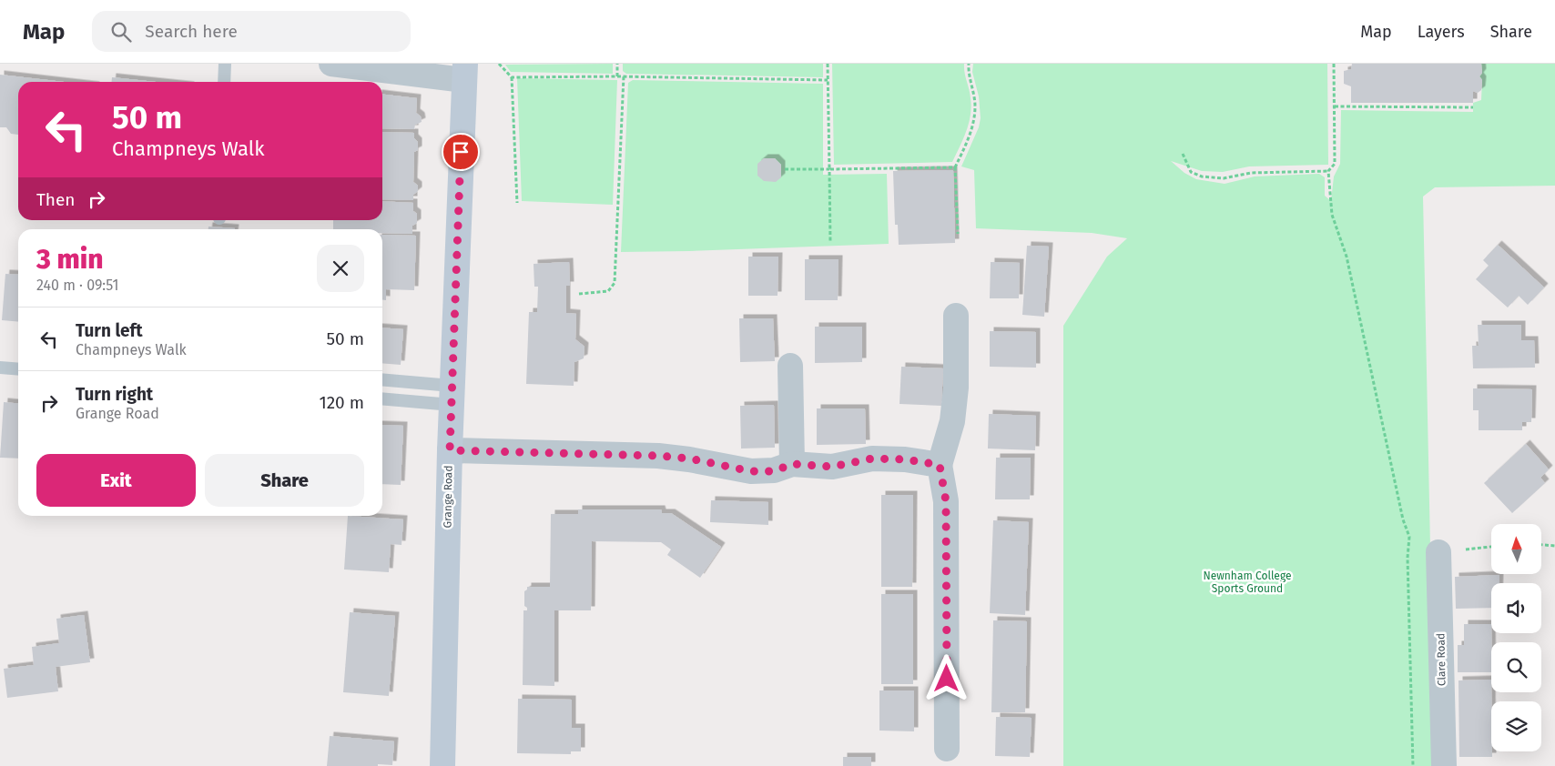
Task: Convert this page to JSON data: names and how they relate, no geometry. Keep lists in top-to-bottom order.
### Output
{
  "streets": {
    "street": ["Grange Road", "Clare Road"]
  },
  "parks": ["Newnham College Sports Ground"],
  "north": "top",
  "page": {
    "header": "Map",
    "search": "Search here",
    "nav": ["Map", "Layers", "Share"],
    "turn": ["50 m", "Champneys Walk"],
    "then": "Then",
    "heading": ["3 min", "240 m · 09:51"],
    "list": [
      {
        "name": "Turn left",
        "note": "Champneys Walk",
        "value": "50 m"
      },
      {
        "name": "Turn right",
        "note": "Grange Road",
        "value": "120 m"
      }
    ],
    "buttons": ["Exit", "Share"]
  }
}
